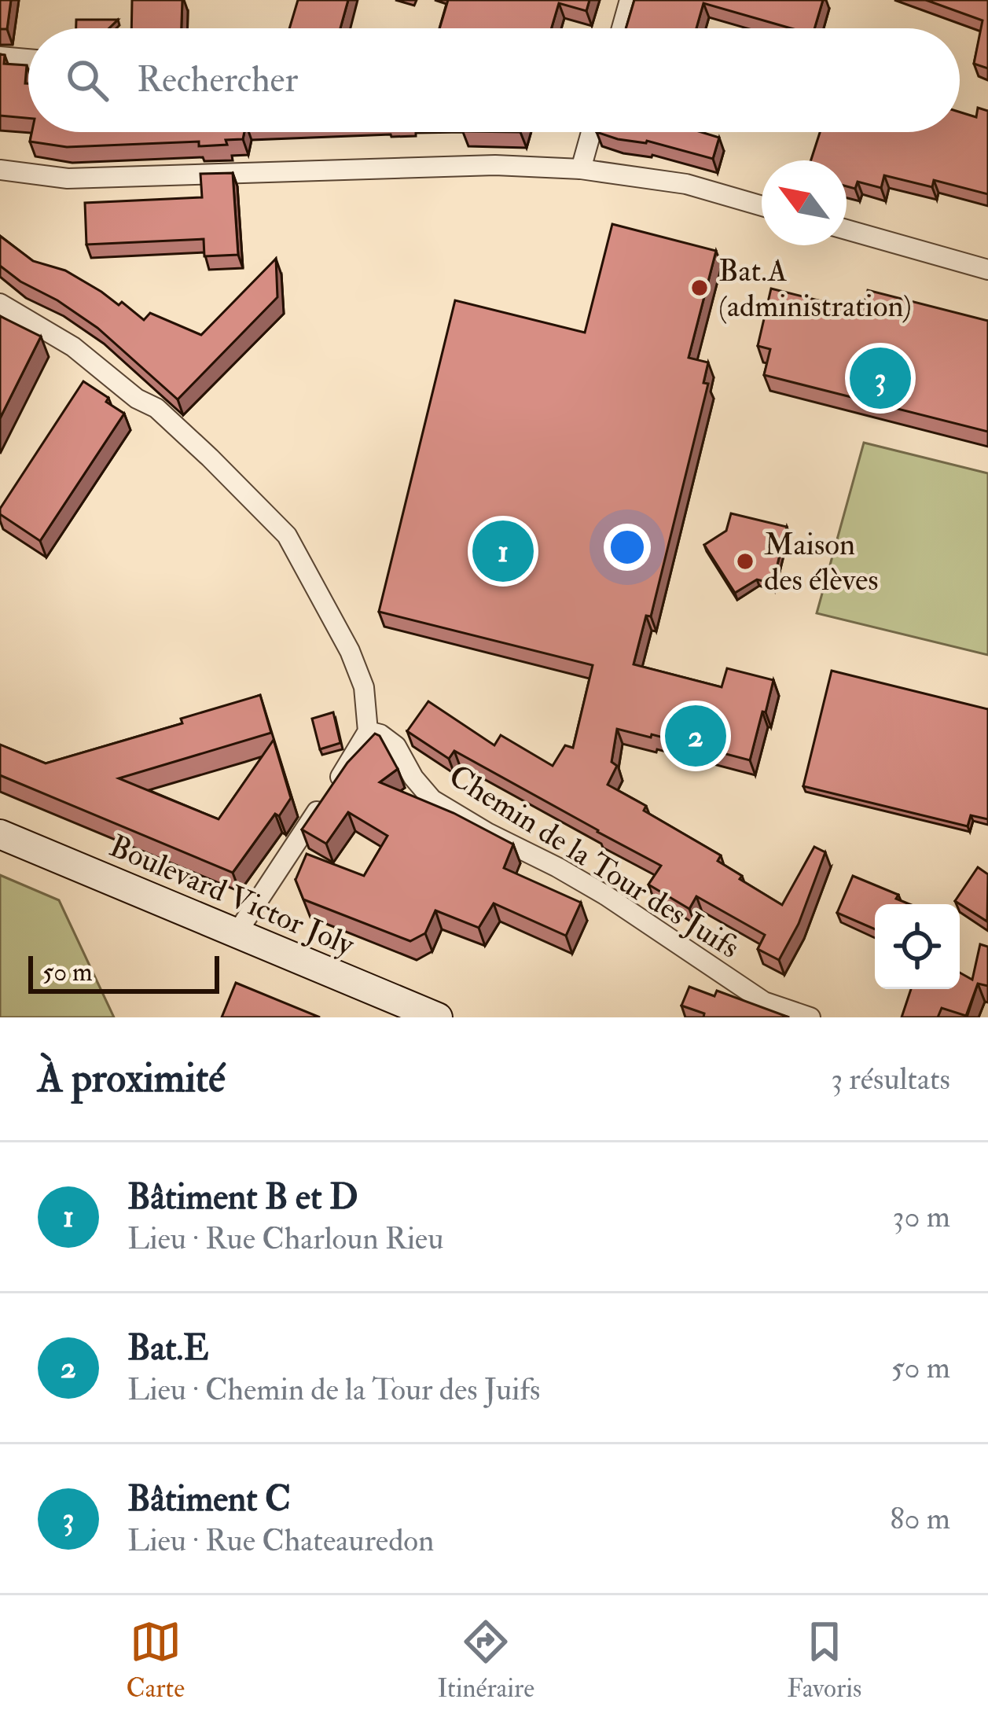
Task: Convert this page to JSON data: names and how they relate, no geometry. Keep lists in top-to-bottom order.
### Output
{
  "streets": {
    "main road": ["Boulevard Victor Joly"],
    "street": ["Chemin de la Tour des Juifs"]
  },
  "places": ["Bat.A (administration)", "Maison des élèves"],
  "scale_bar": "50 m",
  "north": "top left",
  "page": {
    "search": "Rechercher",
    "pins": ["3", "1", "2"],
    "scale": "50 m",
    "heading": ["À proximité", "3 résultats"],
    "list": [
      {
        "mark": "1",
        "name": "Bâtiment B et D",
        "note": "Lieu · Rue Charloun Rieu",
        "value": "30 m"
      },
      {
        "mark": "2",
        "name": "Bat.E",
        "note": "Lieu · Chemin de la Tour des Juifs",
        "value": "50 m"
      },
      {
        "mark": "3",
        "name": "Bâtiment C",
        "note": "Lieu · Rue Chateauredon",
        "value": "80 m"
      }
    ],
    "nav": ["Carte", "Itinéraire", "Favoris"]
  }
}
